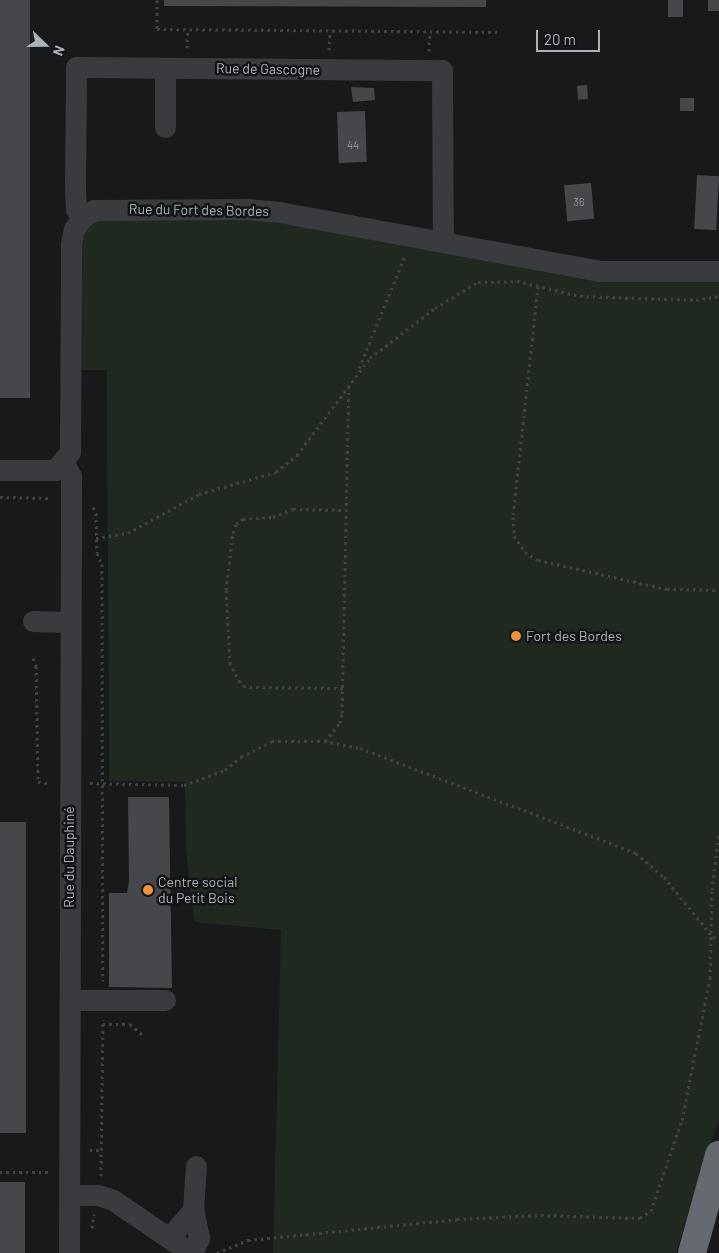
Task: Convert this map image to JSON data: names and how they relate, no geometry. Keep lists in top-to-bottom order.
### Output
{
  "streets": {
    "street": ["Rue de Gascogne", "Rue du Fort des Bordes", "Rue du Dauphiné"]
  },
  "crossings": [
    ["Rue de Gascogne", "Rue du Fort des Bordes"]
  ],
  "places": ["Fort des Bordes", "Centre social du Petit Bois"],
  "house_numbers": ["44", "36"],
  "scale_bar": "20 m",
  "north": "right"
}
